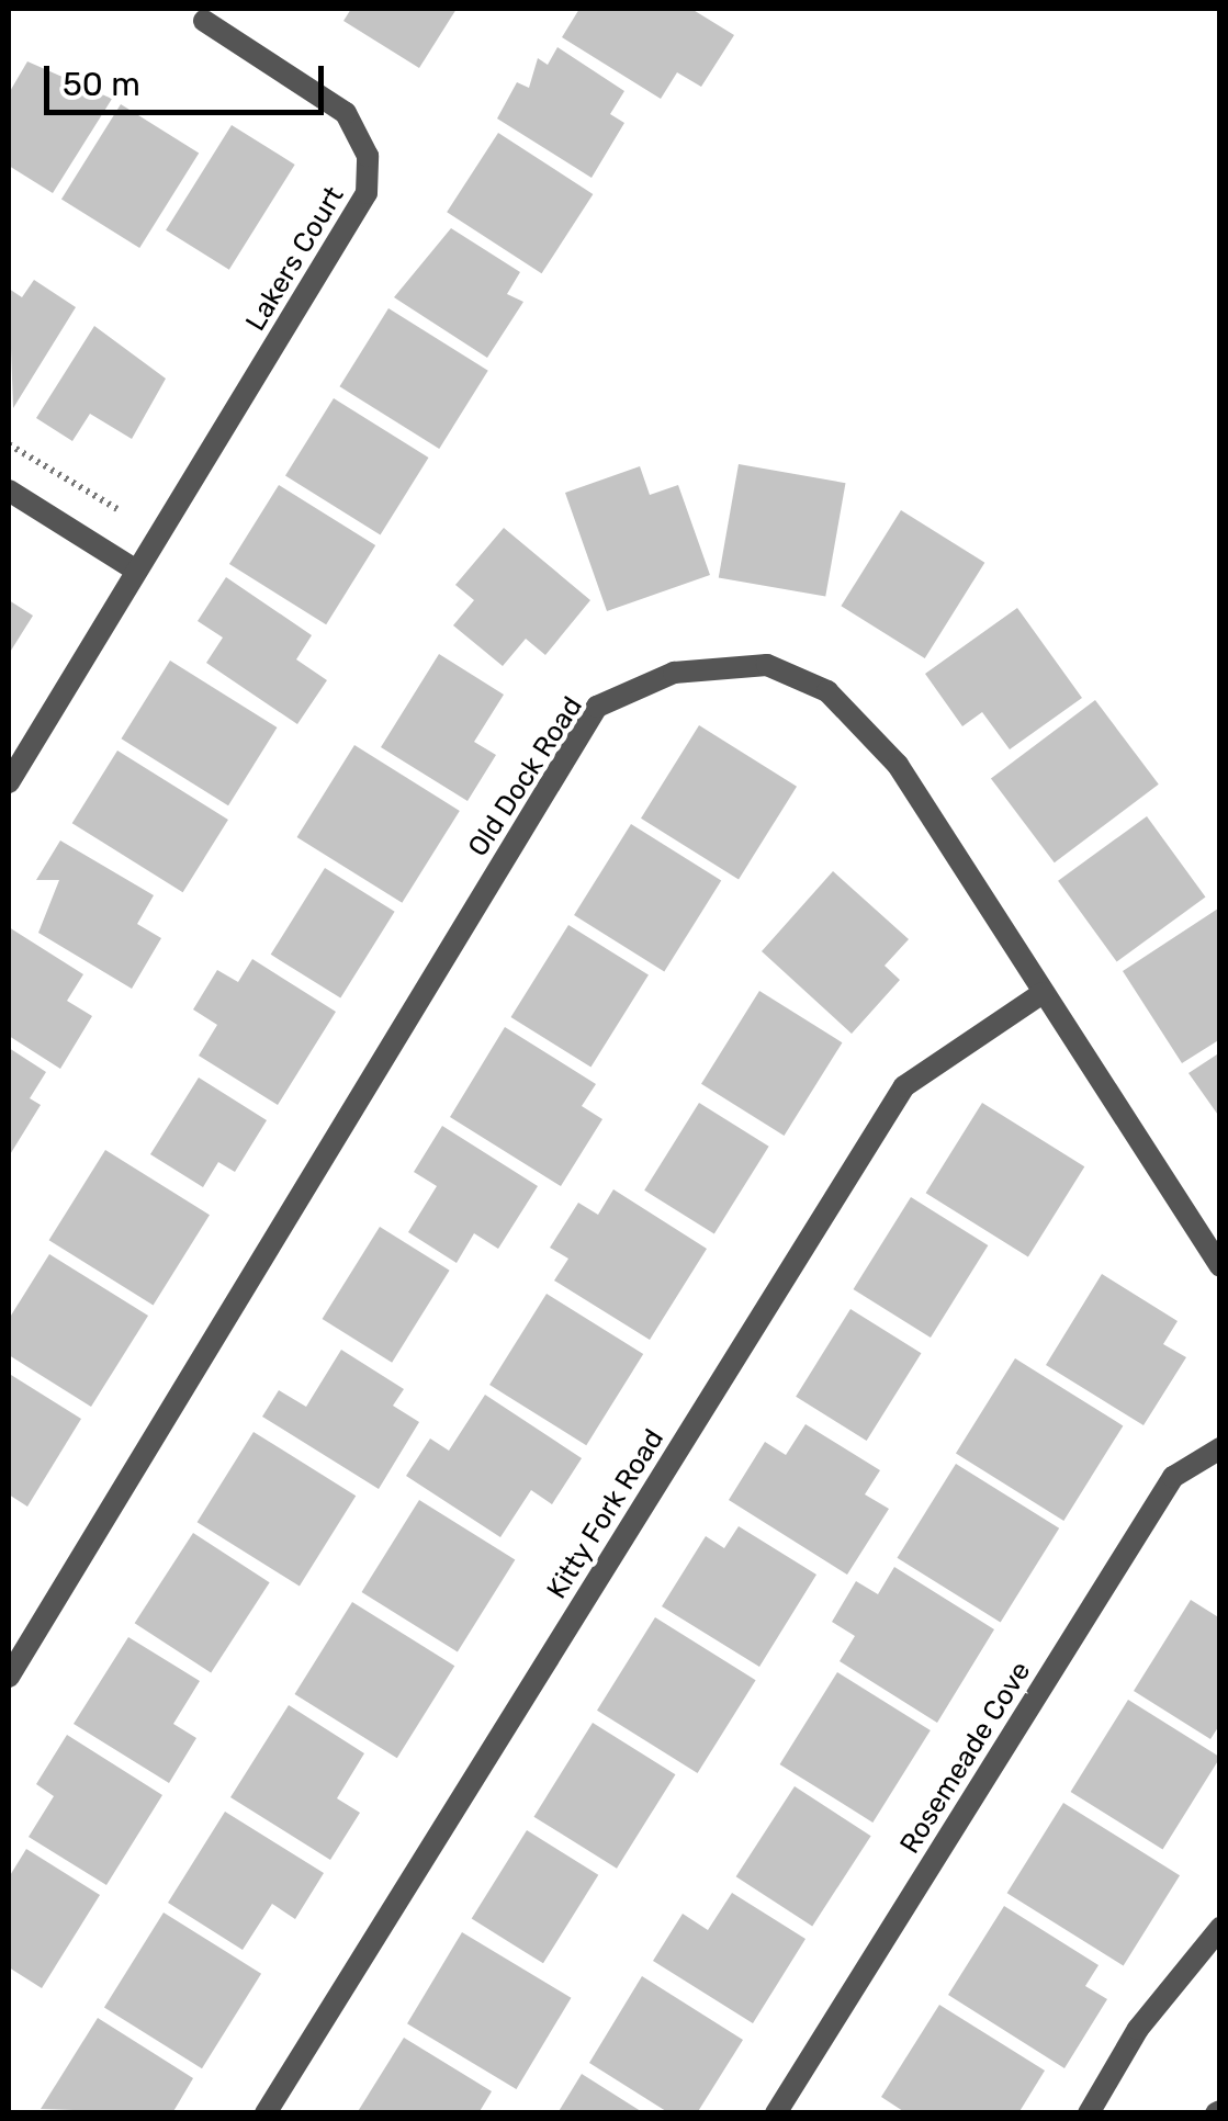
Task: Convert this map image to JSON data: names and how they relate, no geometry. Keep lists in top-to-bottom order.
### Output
{
  "streets": {
    "street": [
      "Lakers Court",
      "Old Dock Road",
      "Kitty Fork Road",
      "Rosemeade Cove"
    ]
  },
  "crossings": [
    ["Old Dock Road", "Kitty Fork Road"]
  ],
  "scale_bar": "50 m"
}
